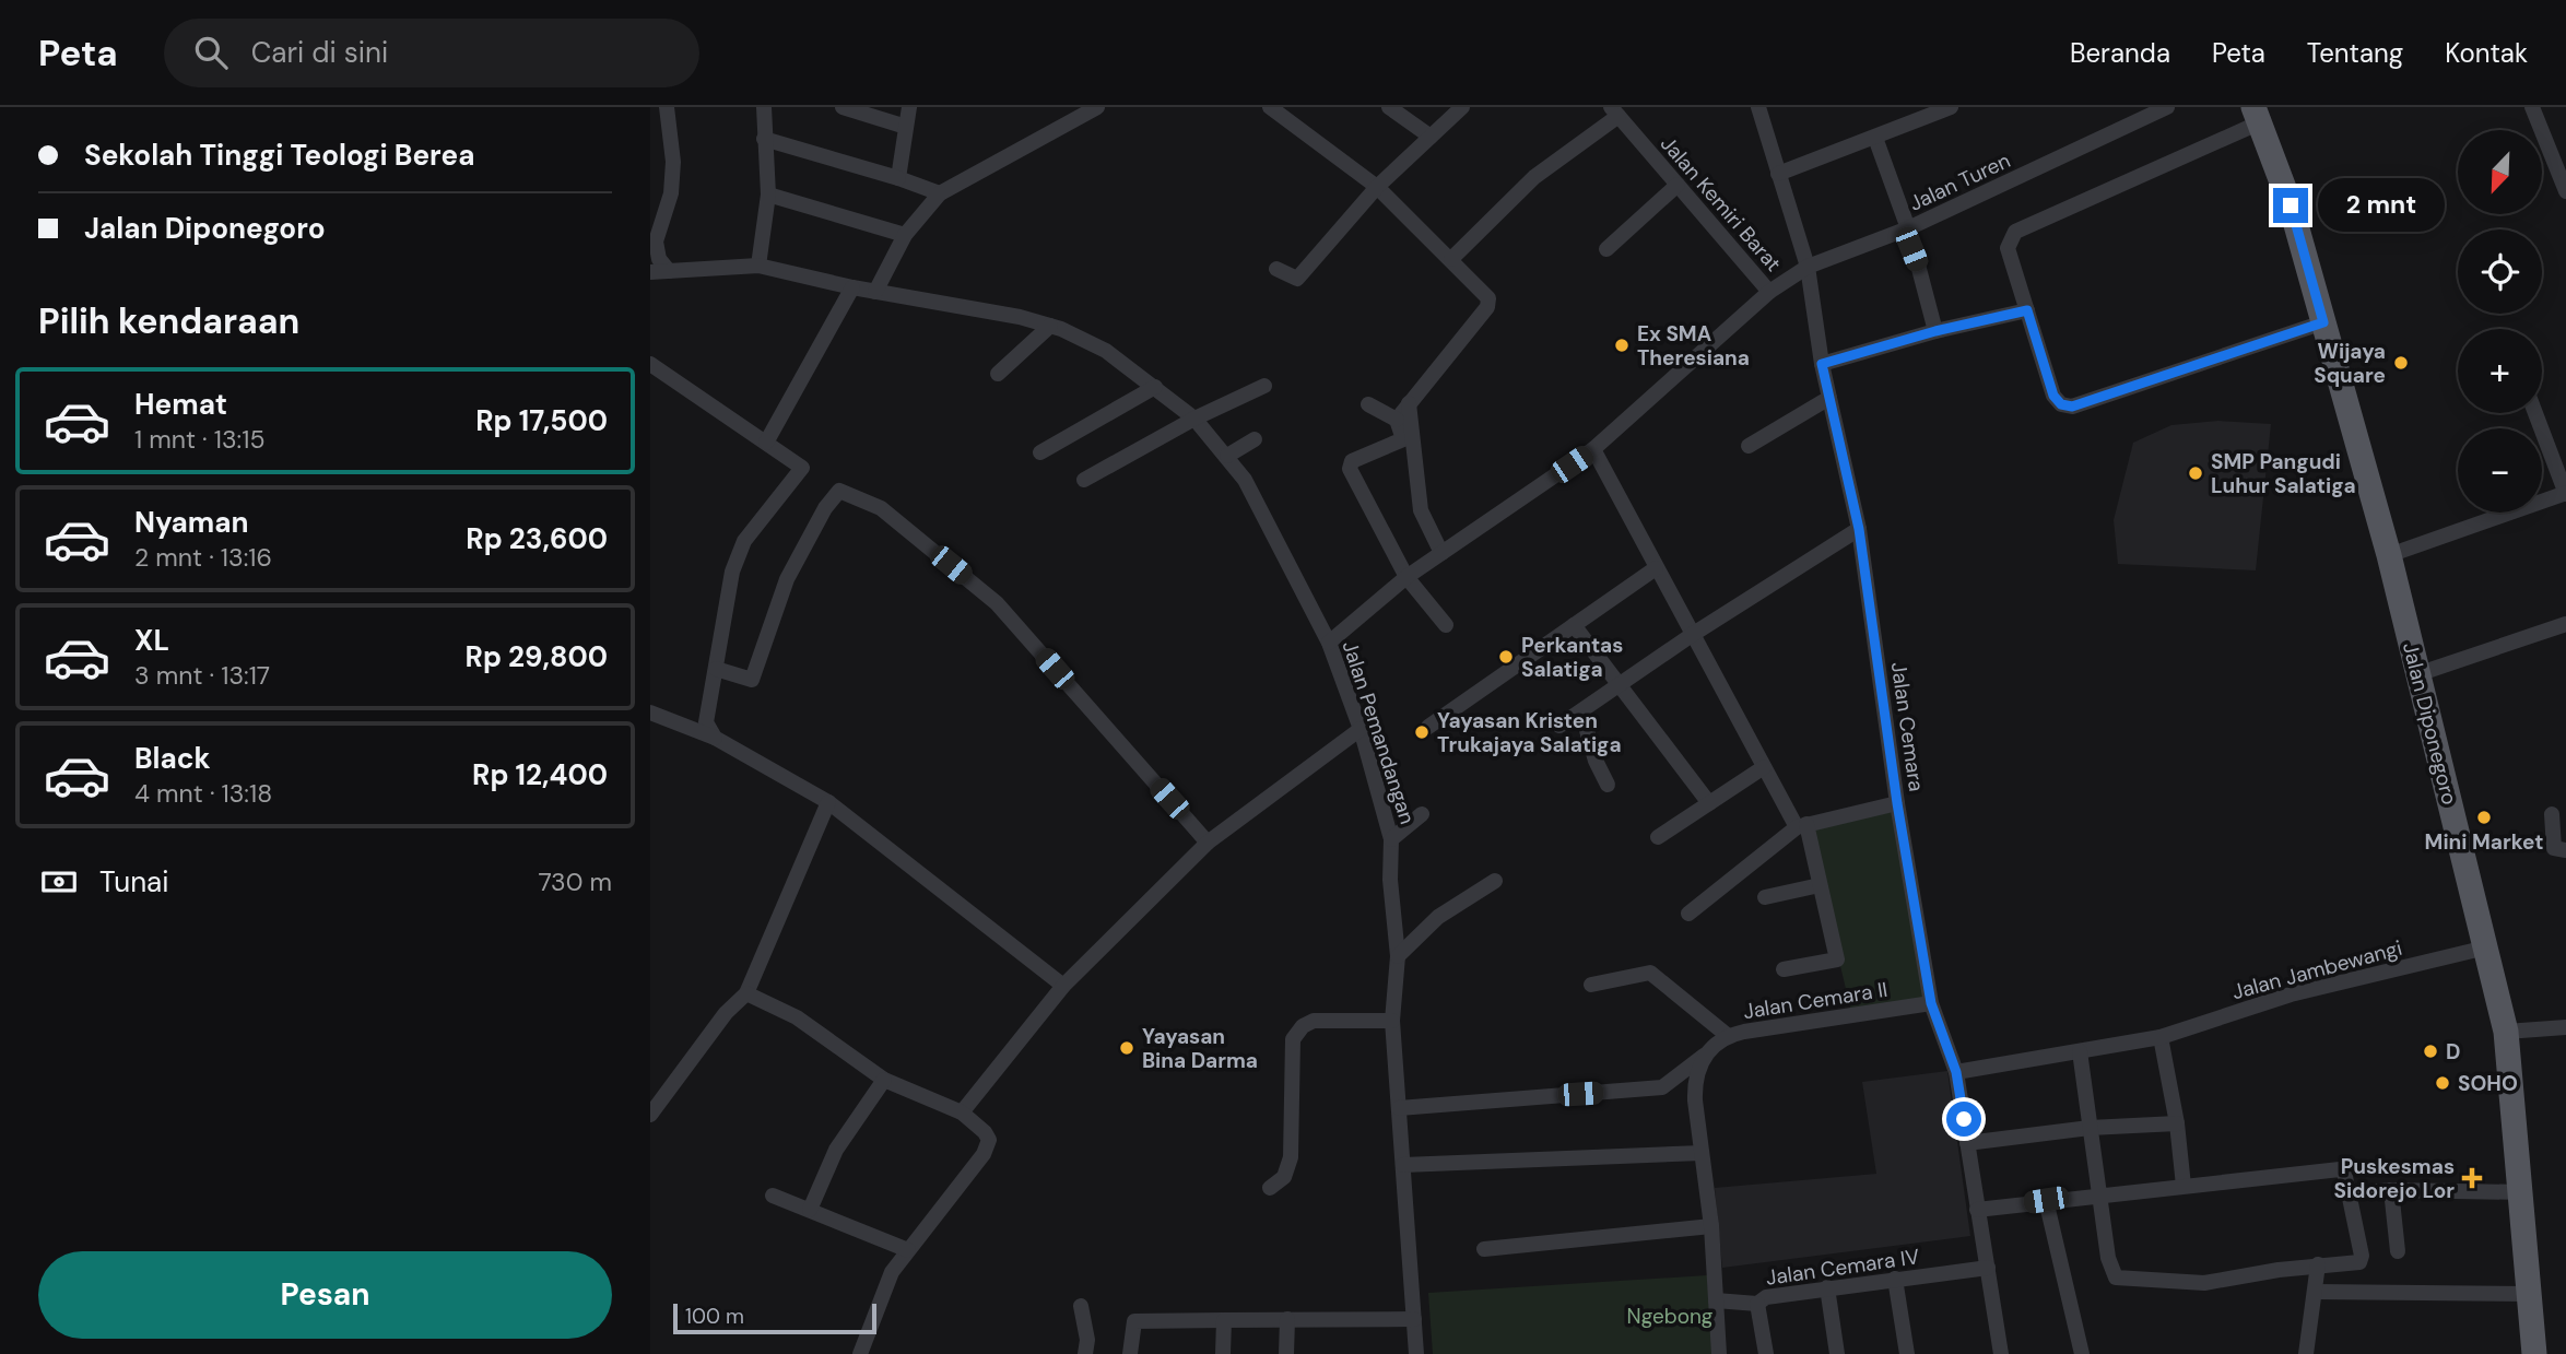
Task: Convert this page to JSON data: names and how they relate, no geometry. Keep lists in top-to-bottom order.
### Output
{
  "streets": {
    "main road": ["Jalan Diponegoro"],
    "street": [
      "Jalan Turen",
      "Jalan Kemiri Barat",
      "Jalan Cemara",
      "Jalan Pemandangan",
      "Jalan Jambewangi",
      "Jalan Cemara II",
      "Jalan Cemara IV"
    ]
  },
  "crossings": [
    ["Jalan Turen", "Jalan Kemiri Barat"],
    ["Jalan Turen", "Jalan Cemara"],
    ["Jalan Turen", "Jalan Pemandangan"],
    ["Jalan Diponegoro", "Jalan Jambewangi"],
    ["Jalan Cemara", "Jalan Jambewangi"],
    ["Jalan Cemara", "Jalan Cemara II"],
    ["Jalan Cemara", "Jalan Cemara IV"],
    ["Jalan Pemandangan", "Jalan Cemara II"]
  ],
  "parks": ["Ngebong"],
  "places": {
    "other": [
      "Ex SMA Theresiana",
      "Wijaya Square",
      "SMP Pangudi Luhur Salatiga",
      "Perkantas Salatiga",
      "Yayasan Kristen Trukajaya Salatiga",
      "Mini Market",
      "Yayasan Bina Darma",
      "D",
      "SOHO"
    ],
    "health": ["Puskesmas Sidorejo Lor"]
  },
  "scale_bar": "100 m",
  "north": "bottom left",
  "page": {
    "header": "Peta",
    "search": "Cari di sini",
    "nav": [
      "Beranda",
      "Peta",
      "Tentang",
      "Kontak"
    ],
    "banner": ["Sekolah Tinggi Teologi Berea", "Jalan Diponegoro"],
    "map_buttons": ["+", "−"],
    "bubble": "2 mnt",
    "heading": "Pilih kendaraan",
    "list": [
      {
        "name": "Hemat",
        "note": "1 mnt · 13:15",
        "value": "Rp 17,500"
      },
      {
        "name": "Nyaman",
        "note": "2 mnt · 13:16",
        "value": "Rp 23,600"
      },
      {
        "name": "XL",
        "note": "3 mnt · 13:17",
        "value": "Rp 29,800"
      },
      {
        "name": "Black",
        "note": "4 mnt · 13:18",
        "value": "Rp 12,400"
      }
    ],
    "pay": ["Tunai", "730 m"],
    "buttons": "Pesan",
    "scale": "100 m"
  }
}
